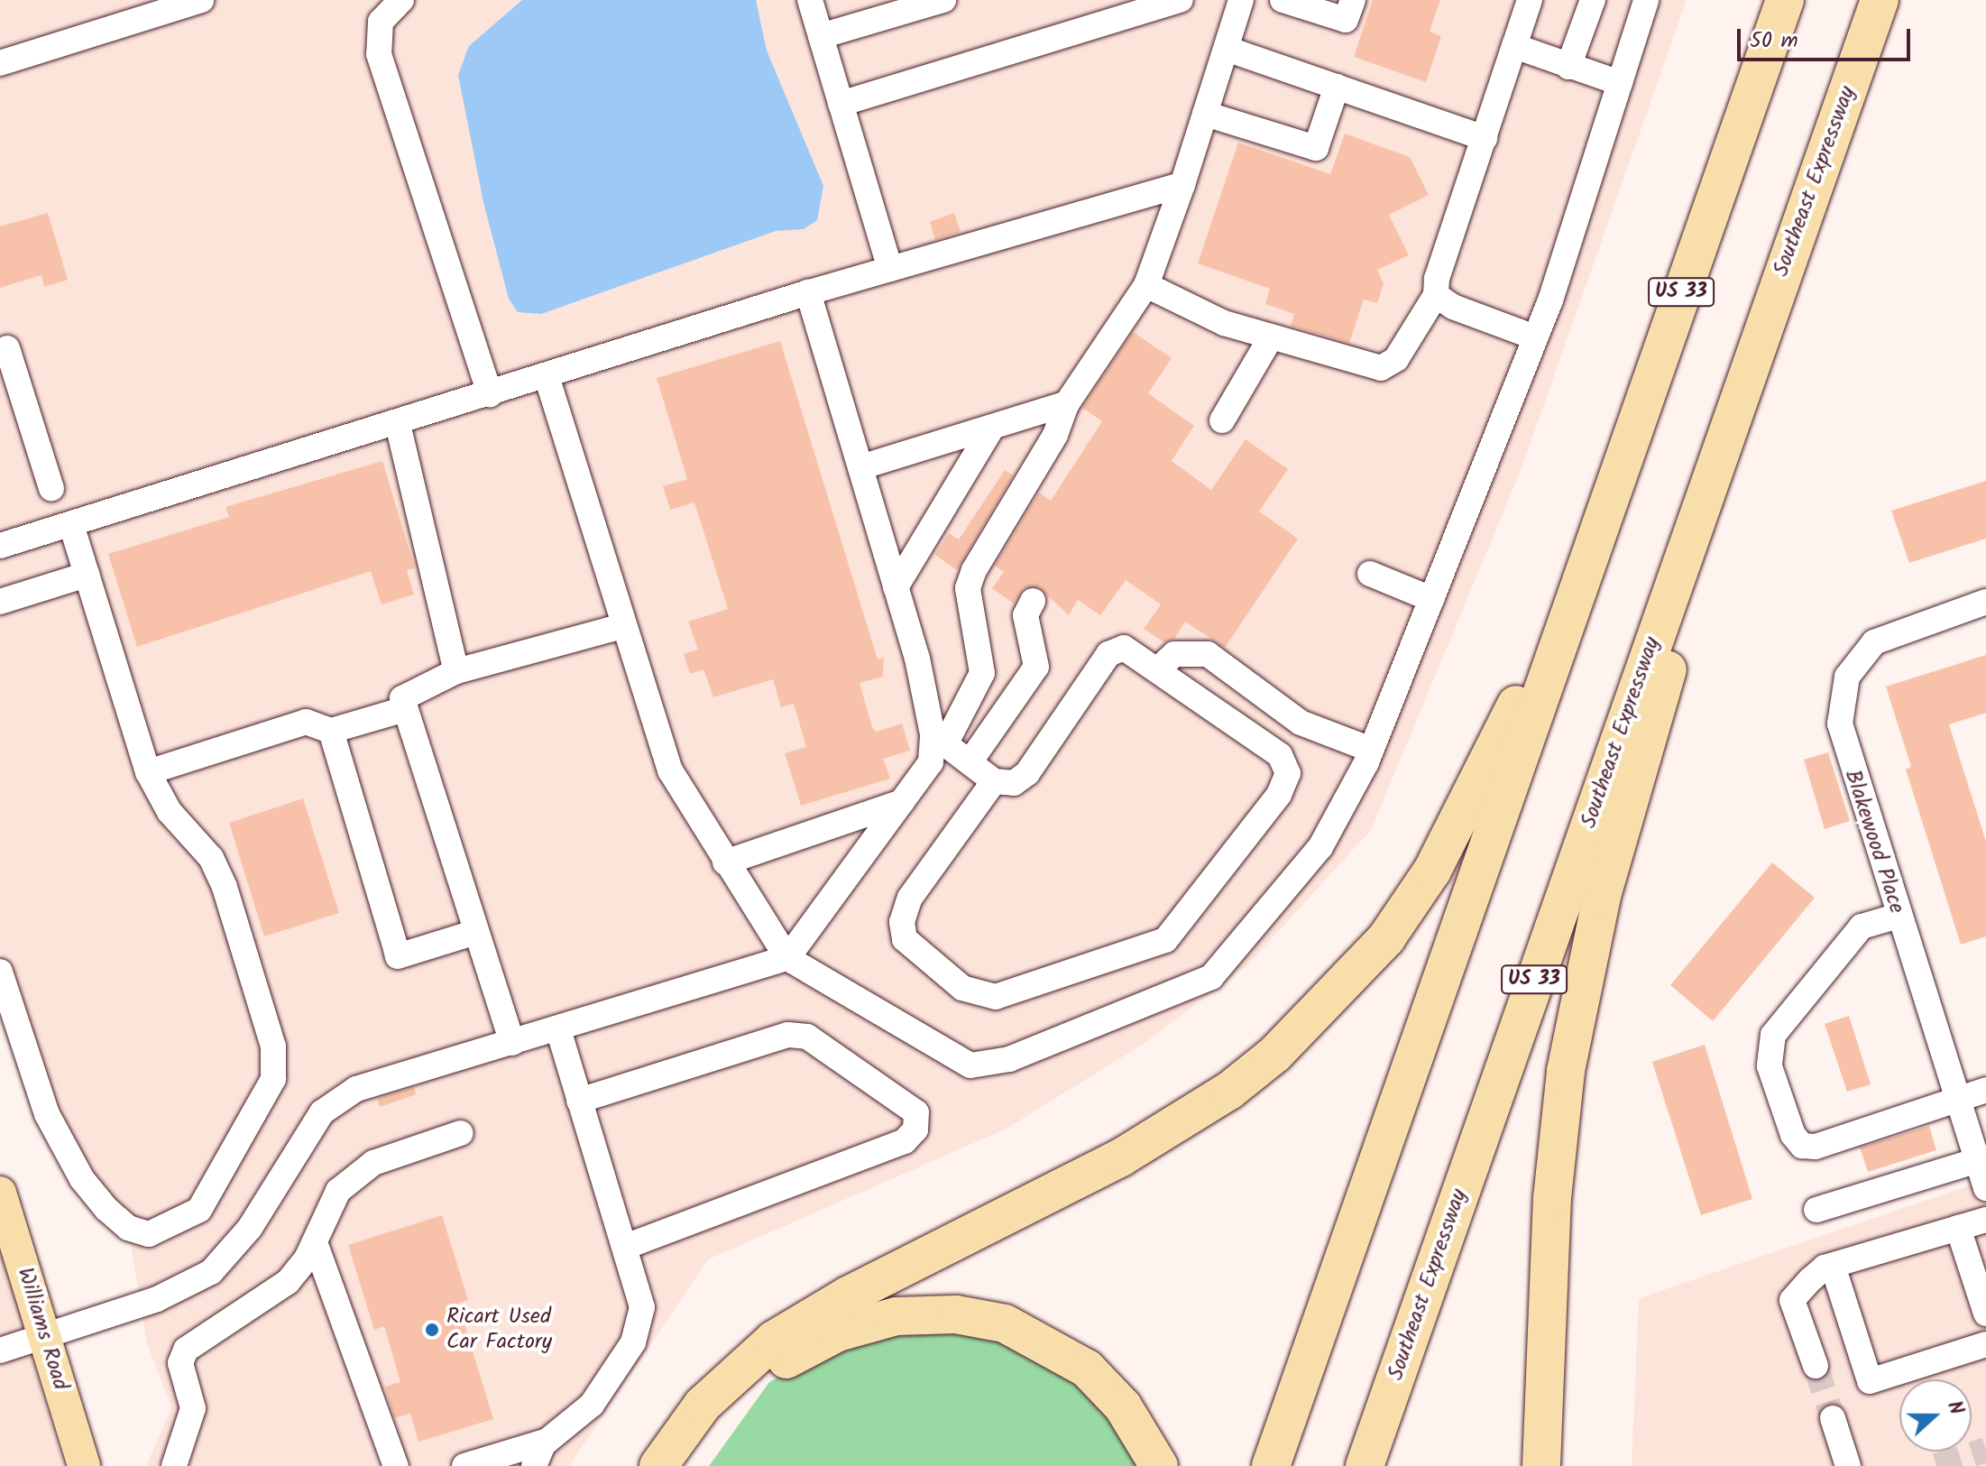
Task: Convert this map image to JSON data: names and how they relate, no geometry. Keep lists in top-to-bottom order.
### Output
{
  "streets": {
    "highway": ["Southeast Expressway", "US 33"],
    "main road": ["Williams Road"],
    "street": ["Blakewood Place"]
  },
  "places": ["Ricart Used Car Factory"],
  "scale_bar": "50 m",
  "north": "right"
}
